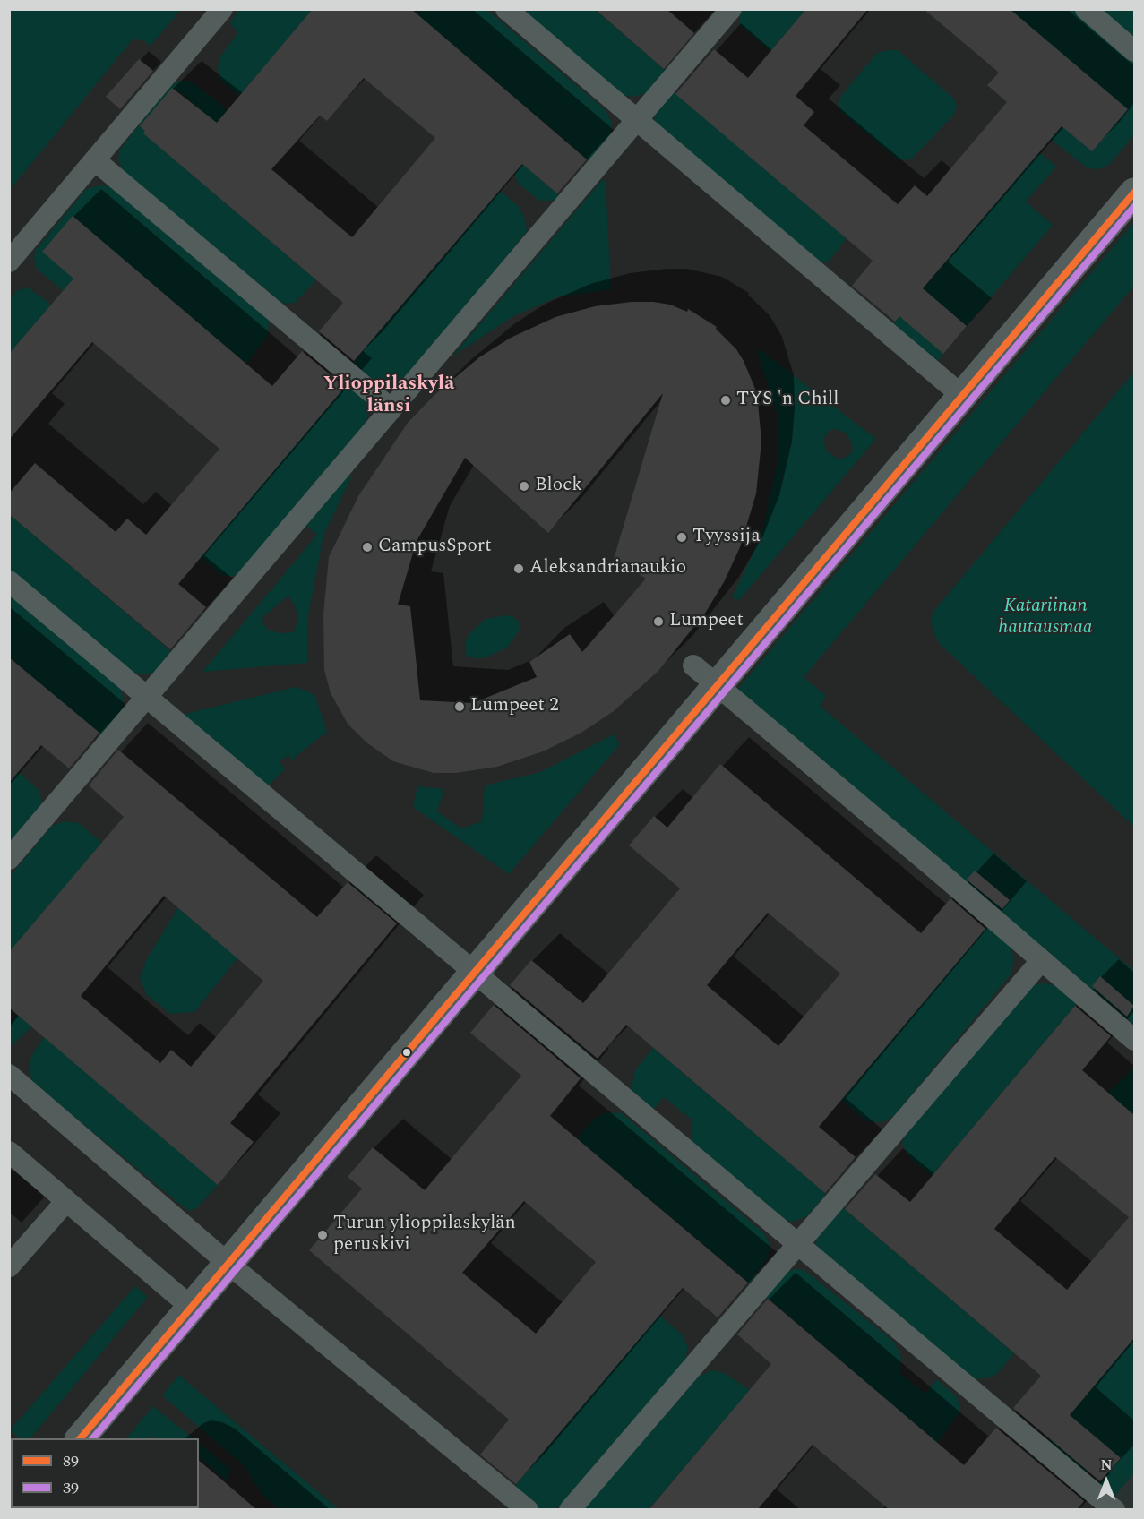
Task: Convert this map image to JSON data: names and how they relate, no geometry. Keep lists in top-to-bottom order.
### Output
{
  "districts": ["Ylioppilaskylä länsi"],
  "parks": ["Katariinan hautausmaa"],
  "places": [
    "TYS 'n Chill",
    "Block",
    "Tyyssija",
    "CampusSport",
    "Aleksandrianaukio",
    "Lumpeet",
    "Lumpeet 2",
    "Turun ylioppilaskylän peruskivi"
  ],
  "lines": ["transit line 89", "transit line 39"],
  "legend": ["89", "39"],
  "north": "top"
}
